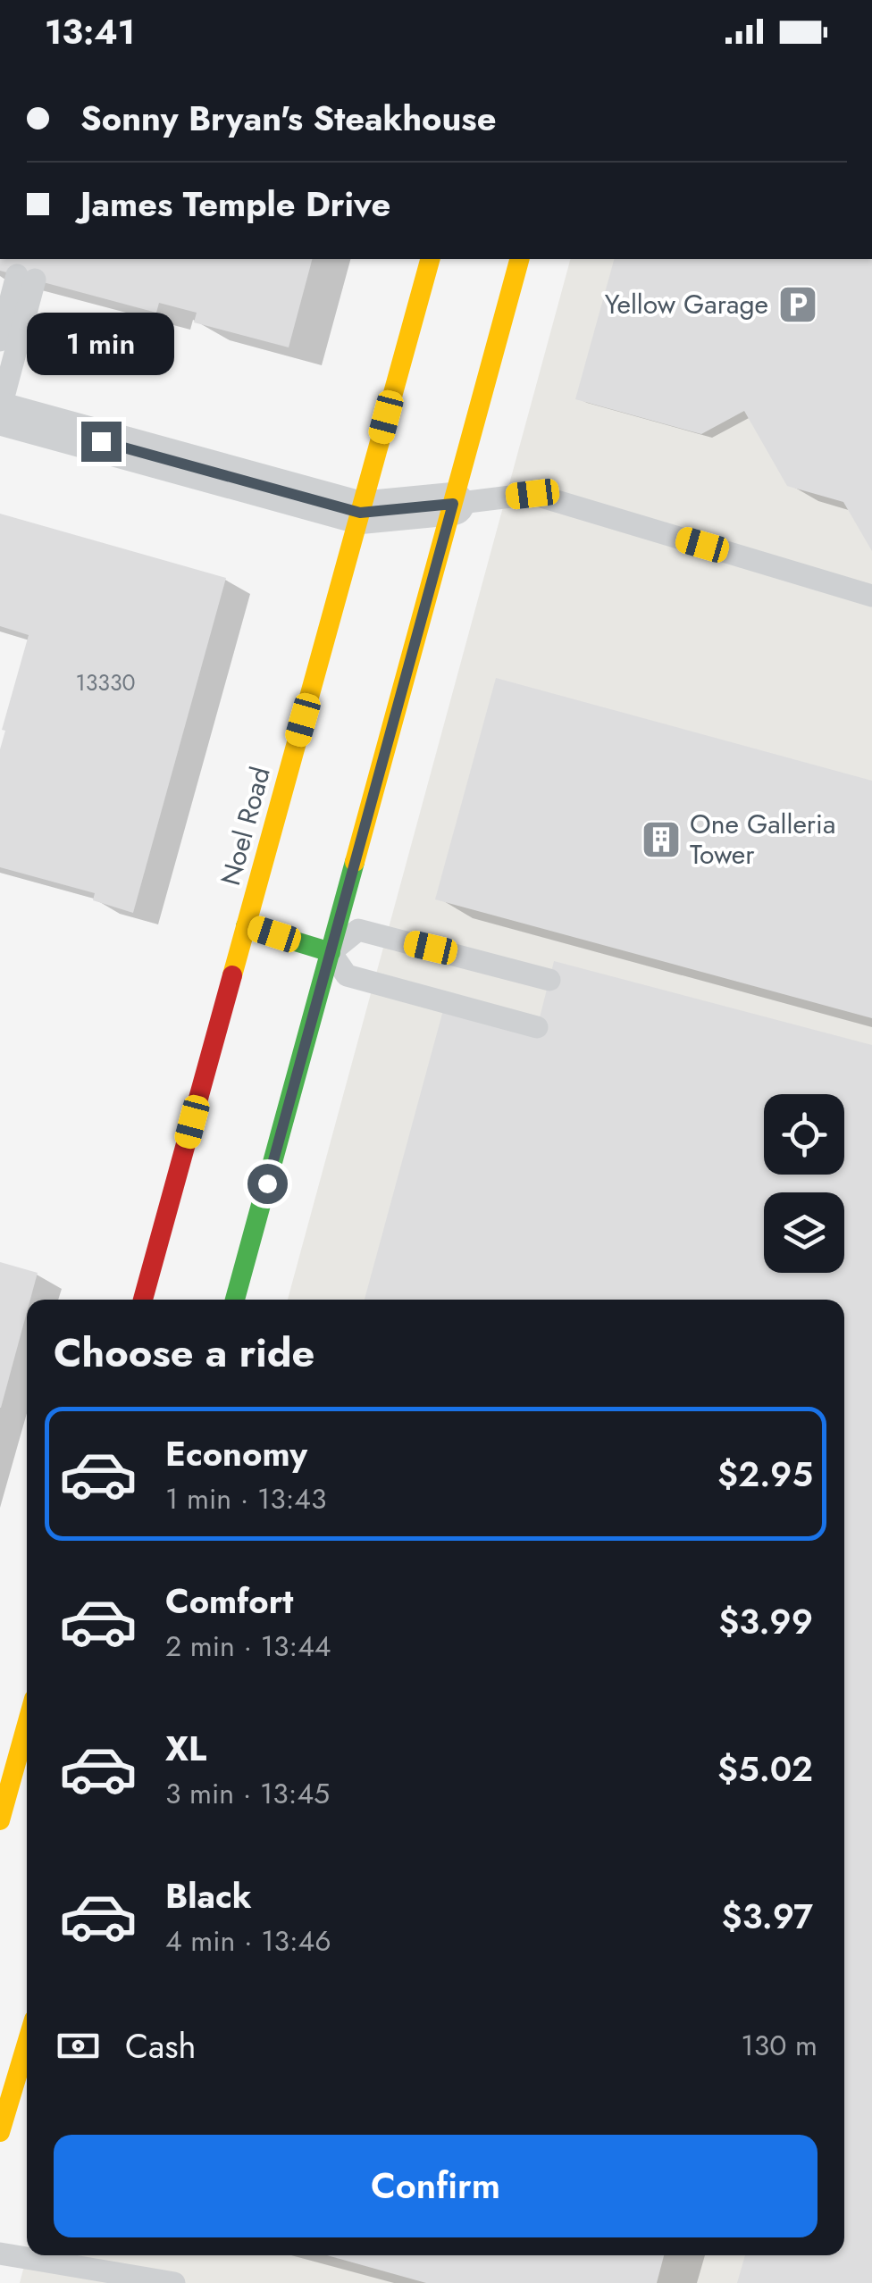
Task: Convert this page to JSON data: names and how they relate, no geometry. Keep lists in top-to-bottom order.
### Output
{
  "streets": {
    "street": ["Noel Road"]
  },
  "places": {
    "parking": ["Yellow Garage"],
    "building": ["One Galleria Tower"]
  },
  "house_numbers": ["13330"],
  "page": {
    "status": "13:41",
    "banner": ["Sonny Bryan's Steakhouse", "James Temple Drive"],
    "bubble": "1 min",
    "heading": "Choose a ride",
    "list": [
      {
        "name": "Economy",
        "note": "1 min · 13:43",
        "value": "$2.95"
      },
      {
        "name": "Comfort",
        "note": "2 min · 13:44",
        "value": "$3.99"
      },
      {
        "name": "XL",
        "note": "3 min · 13:45",
        "value": "$5.02"
      },
      {
        "name": "Black",
        "note": "4 min · 13:46",
        "value": "$3.97"
      }
    ],
    "pay": ["Cash", "130 m"],
    "buttons": "Confirm"
  }
}
